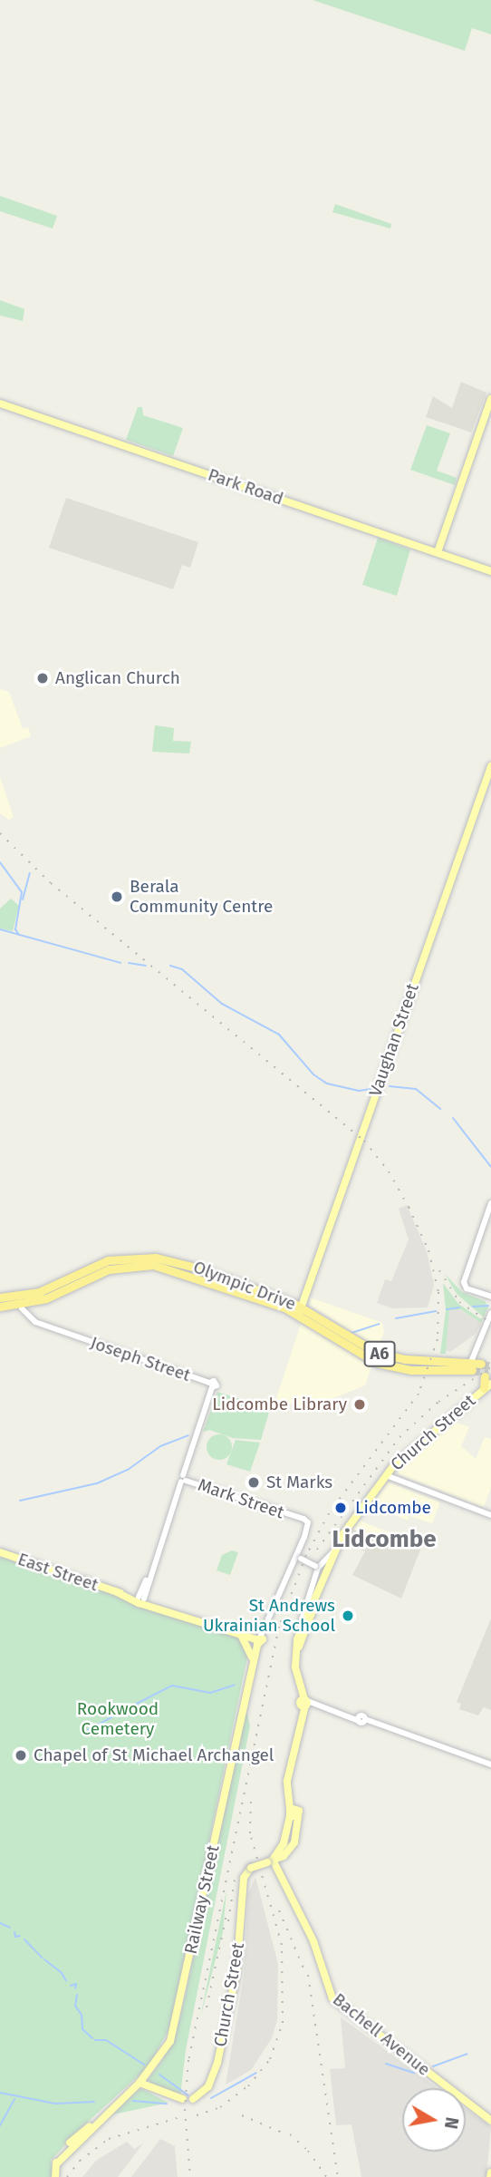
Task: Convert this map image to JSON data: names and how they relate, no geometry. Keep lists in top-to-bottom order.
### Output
{
  "streets": {
    "highway": ["Olympic Drive", "A6"],
    "main road": [
      "Park Road",
      "Vaughan Street",
      "Church Street",
      "East Street",
      "Railway Street",
      "Bachell Avenue"
    ],
    "street": ["Joseph Street", "Mark Street"]
  },
  "crossings": [
    ["Vaughan Street", "Olympic Drive"],
    ["Olympic Drive", "A6"],
    ["Olympic Drive", "Joseph Street"],
    ["A6", "Joseph Street"],
    ["Joseph Street", "Mark Street"],
    ["Church Street", "Bachell Avenue"],
    ["Mark Street", "Railway Street"],
    ["East Street", "Railway Street"]
  ],
  "districts": ["Lidcombe"],
  "parks": ["Rookwood Cemetery"],
  "places": [
    "Anglican Church",
    "Berala Community Centre",
    "Lidcombe Library",
    "St Marks",
    "Lidcombe",
    "St Andrews Ukrainian School",
    "Chapel of St Michael Archangel"
  ],
  "north": "right"
}
